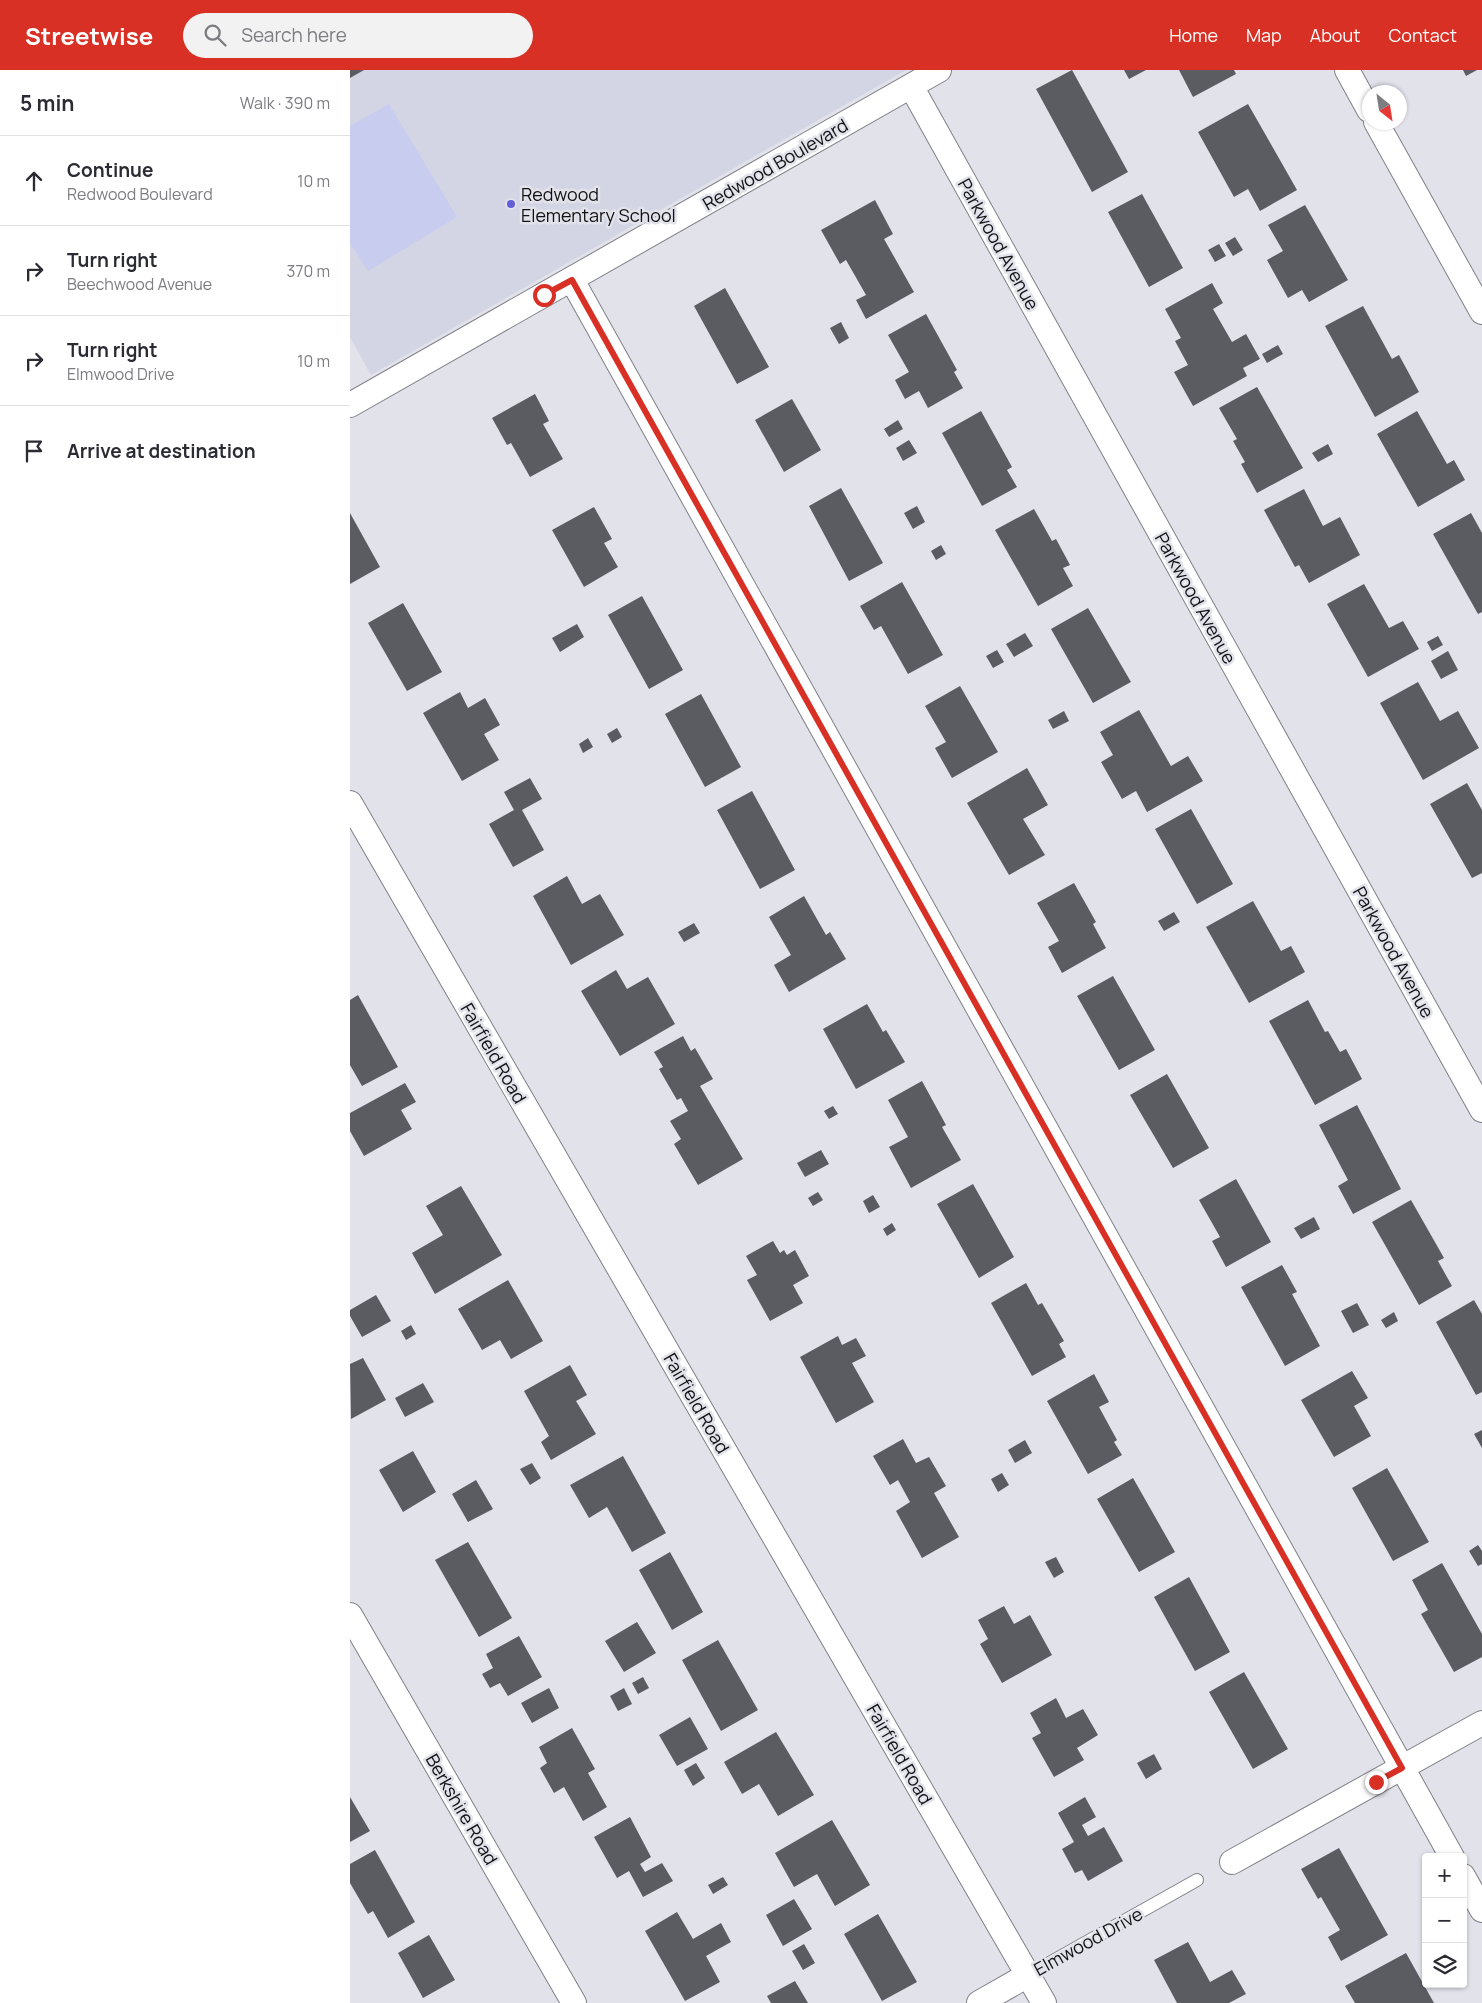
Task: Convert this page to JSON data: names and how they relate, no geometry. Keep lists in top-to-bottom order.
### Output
{
  "streets": {
    "street": [
      "Redwood Boulevard",
      "Parkwood Avenue",
      "Fairfield Road",
      "Berkshire Road",
      "Elmwood Drive"
    ]
  },
  "crossings": [
    ["Redwood Boulevard", "Parkwood Avenue"],
    ["Fairfield Road", "Elmwood Drive"]
  ],
  "places": ["Redwood Elementary School"],
  "north": "bottom right",
  "page": {
    "header": "Streetwise",
    "search": "Search here",
    "nav": [
      "Home",
      "Map",
      "About",
      "Contact"
    ],
    "heading": ["5 min", "Walk · 390 m"],
    "list": [
      ["Continue", "Redwood Boulevard", "10 m"],
      ["Turn right", "Beechwood Avenue", "370 m"],
      ["Turn right", "Elmwood Drive", "10 m"],
      "Arrive at destination"
    ],
    "map_buttons": ["+", "−"]
  }
}
